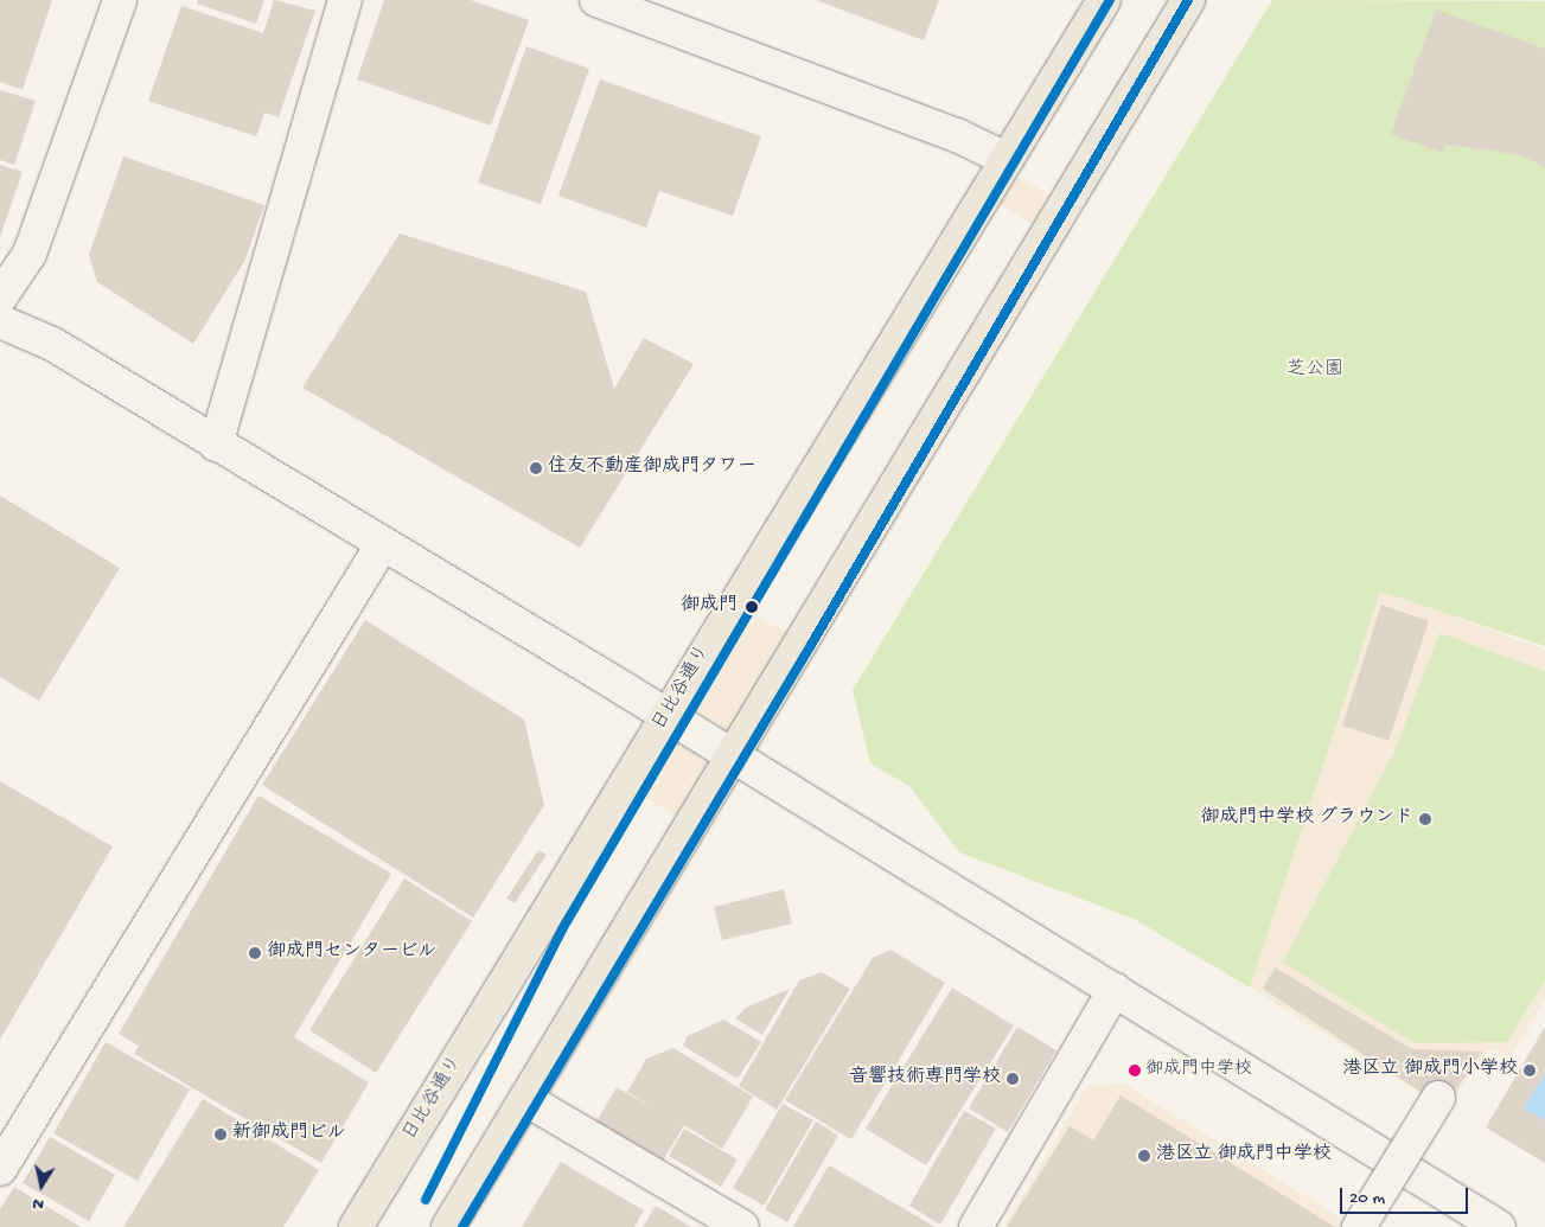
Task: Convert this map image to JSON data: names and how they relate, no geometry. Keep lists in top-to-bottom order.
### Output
{
  "streets": {
    "main road": ["日比谷通り"]
  },
  "parks": ["芝公園"],
  "places": [
    "住友不動産御成門タワー",
    "御成門",
    "御成門中学校 グラウンド",
    "御成門センタービル",
    "御成門中学校",
    "港区立 御成門小学校",
    "音響技術専門学校",
    "新御成門ビル",
    "港区立 御成門中学校"
  ],
  "scale_bar": "20 m",
  "north": "bottom"
}
